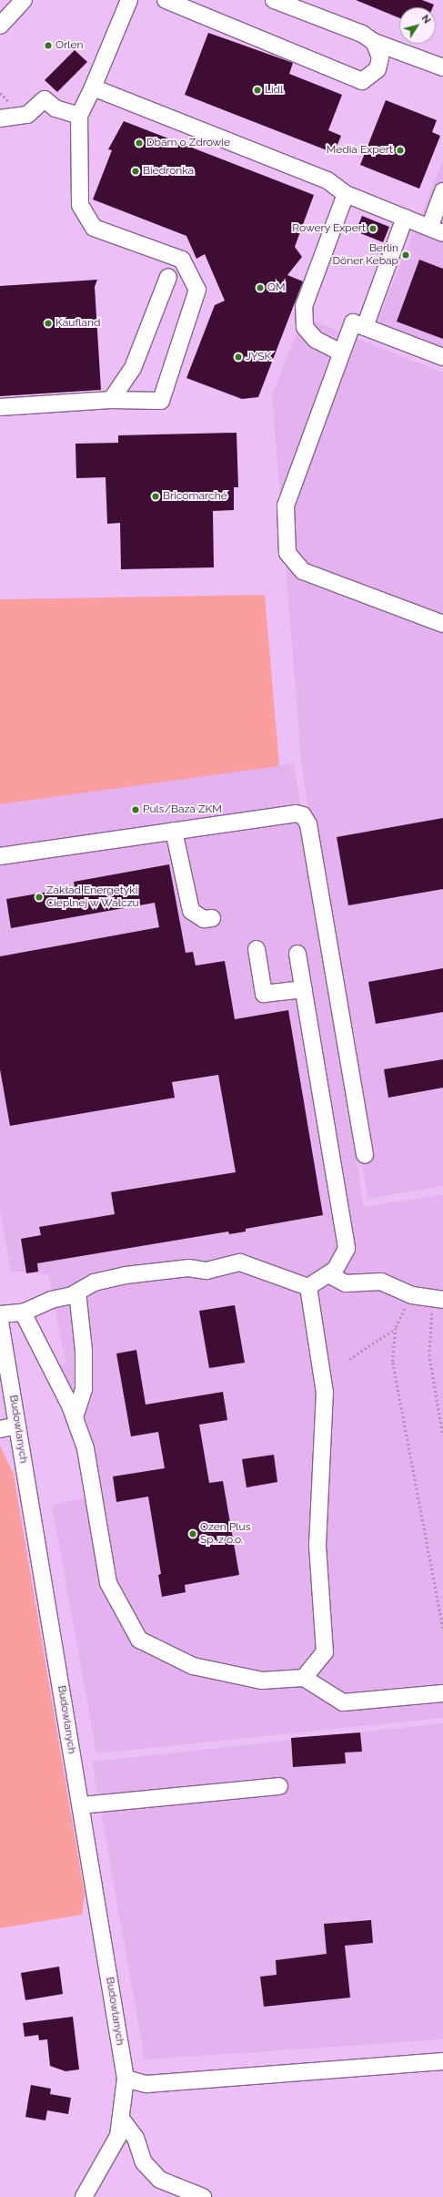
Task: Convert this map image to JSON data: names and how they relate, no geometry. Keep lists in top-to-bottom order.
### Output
{
  "streets": {
    "street": ["Budowlanych"]
  },
  "places": [
    "Orlen",
    "Lidl",
    "Dbam o Zdrowie",
    "Media Expert",
    "Biedronka",
    "Rowery Expert",
    "Berlin Döner Kebap",
    "QM",
    "Kaufland",
    "JYSK",
    "Bricomarché",
    "Puls/Baza ZKM",
    "Zakład Energetyki Cieplnej w Wałczu",
    "Ozen Plus Sp. z o.o."
  ],
  "north": "top right"
}
